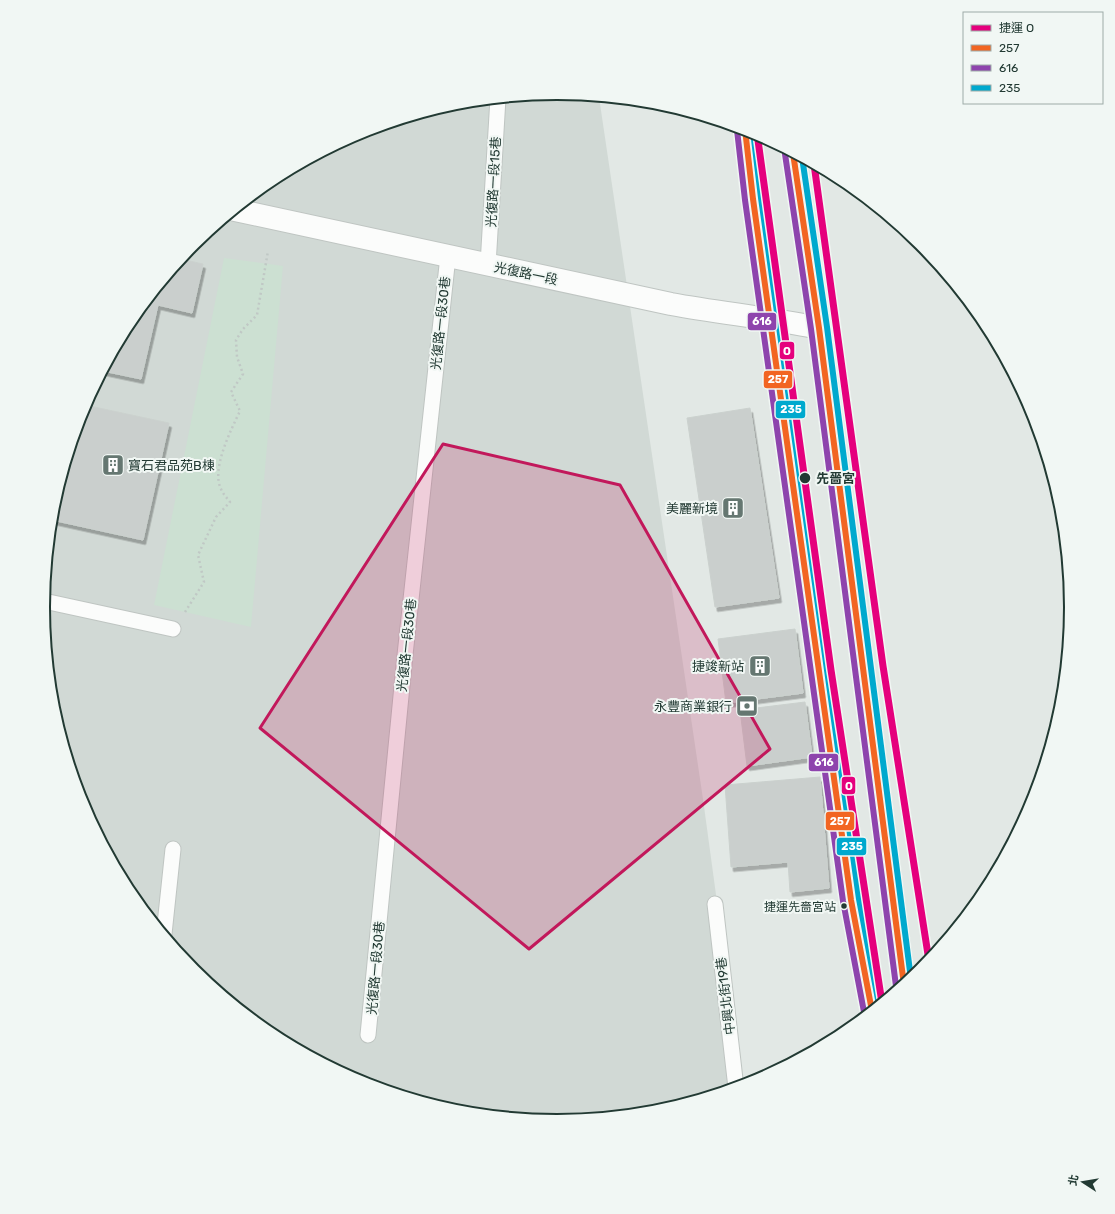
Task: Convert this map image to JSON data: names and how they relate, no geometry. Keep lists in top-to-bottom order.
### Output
{
  "streets": {
    "street": ["光復路一段"],
    "lane": ["光復路一段15巷", "光復路一段30巷", "中興北街19巷"]
  },
  "crossings": [
    ["光復路一段15巷", "光復路一段"],
    ["光復路一段", "光復路一段30巷"]
  ],
  "places": {
    "building": ["寶石君品苑B棟", "美麗新境", "捷竣新站"],
    "other": ["先嗇宮", "捷運先嗇宮站"],
    "bank": ["永豐商業銀行"]
  },
  "lines": [
    "transit line 616",
    "transit line 257",
    "transit line 235",
    "metro line O"
  ],
  "legend": [
    "捷運 O",
    "257",
    "616",
    "235"
  ],
  "north": "left"
}
